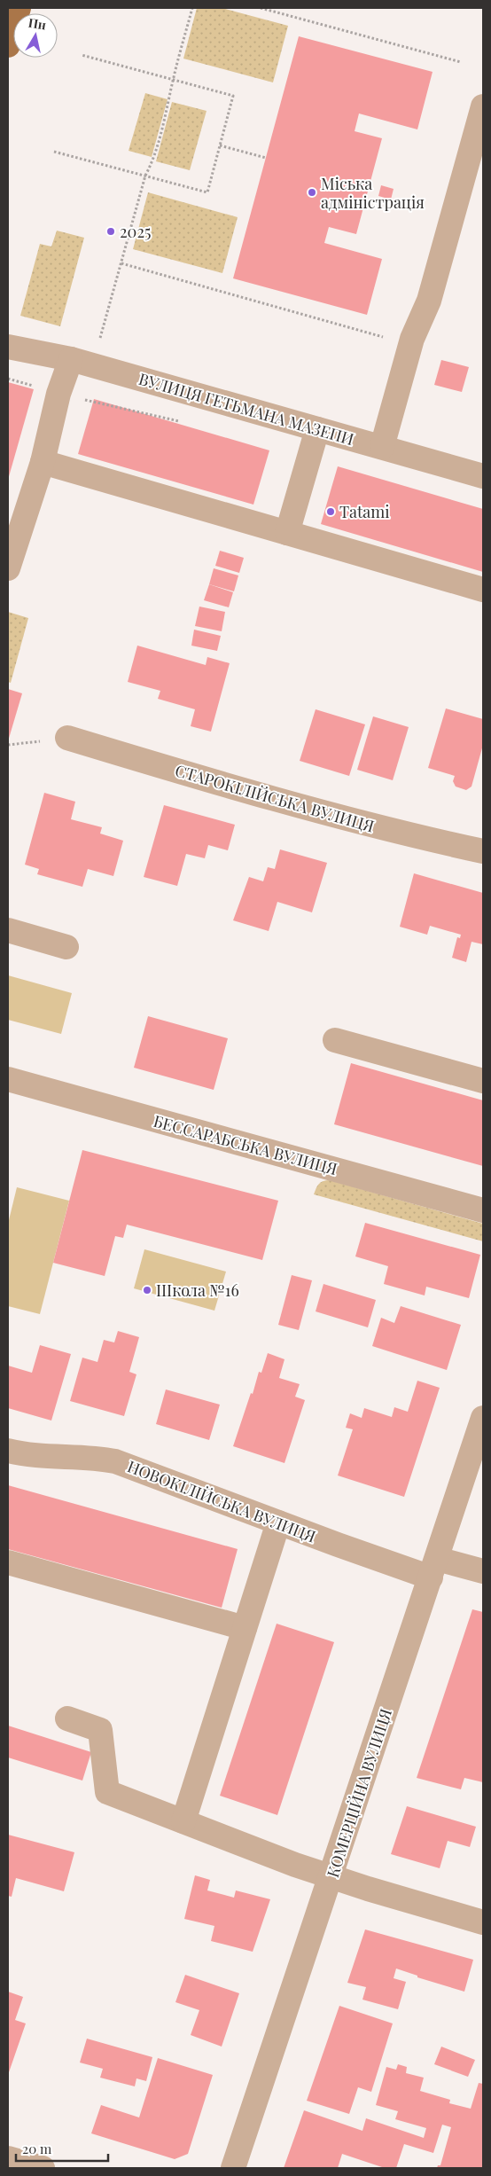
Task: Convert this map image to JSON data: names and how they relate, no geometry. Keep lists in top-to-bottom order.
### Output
{
  "streets": {
    "street": [
      "ВУЛИЦЯ ГЕТЬМАНА МАЗЕПИ",
      "СТАРОКІЛІЙСЬКА ВУЛИЦЯ",
      "БЕССАРАБСЬКА ВУЛИЦЯ",
      "НОВОКІЛІЙСЬКА ВУЛИЦЯ",
      "КОМЕРЦІЙНА ВУЛИЦЯ"
    ]
  },
  "crossings": [
    ["НОВОКІЛІЙСЬКА ВУЛИЦЯ", "КОМЕРЦІЙНА ВУЛИЦЯ"]
  ],
  "places": [
    "Міська адміністрація",
    "2025",
    "Tatami",
    "Школа №16"
  ],
  "scale_bar": "20 m",
  "north": "top"
}
